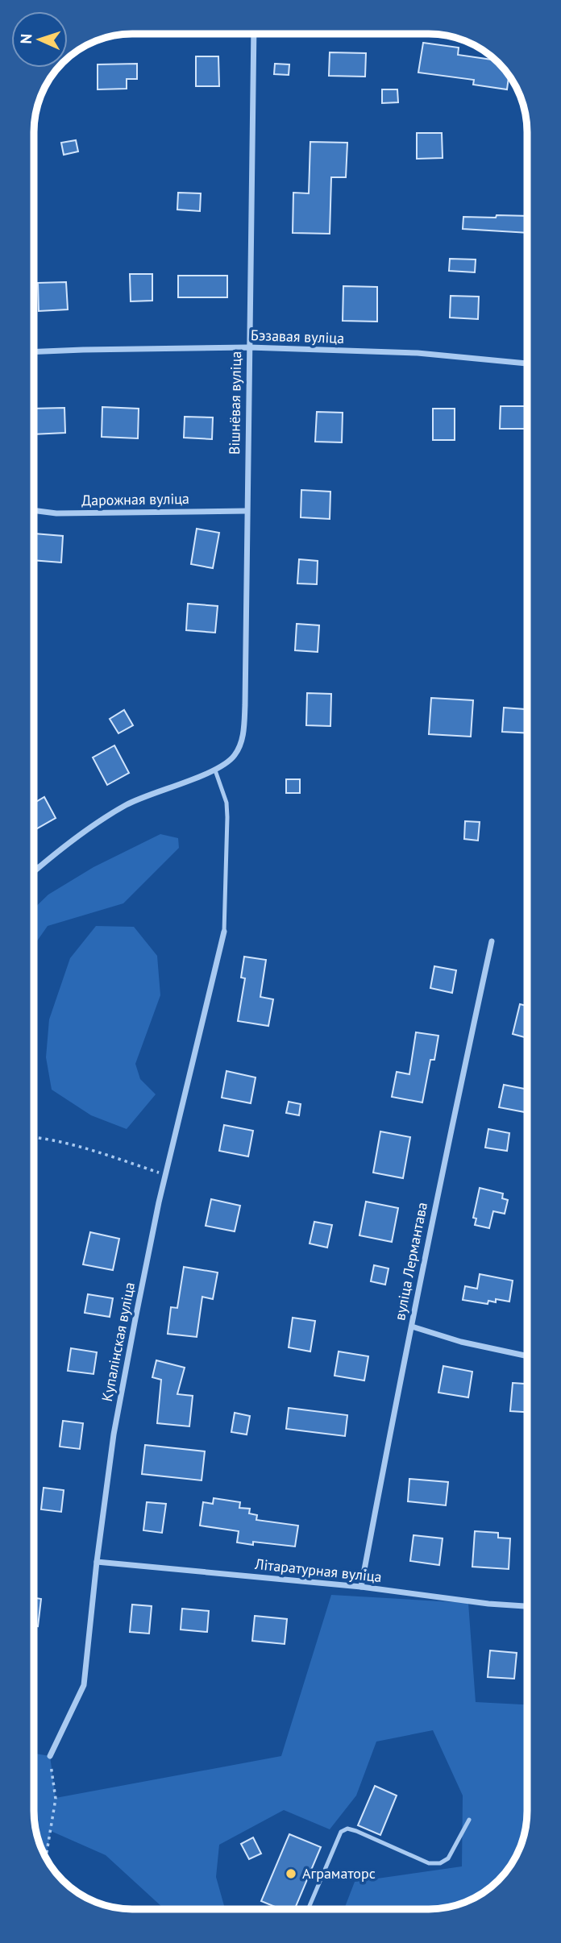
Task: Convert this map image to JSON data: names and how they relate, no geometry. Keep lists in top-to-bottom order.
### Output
{
  "streets": {
    "street": [
      "Бэзавая вуліца",
      "Вішнёвая вуліца",
      "Дарожная вуліца",
      "вуліца Лермантава",
      "Купалінская вуліца",
      "Літаратурная вуліца"
    ]
  },
  "crossings": [
    ["Бэзавая вуліца", "Вішнёвая вуліца"],
    ["Вішнёвая вуліца", "Дарожная вуліца"],
    ["вуліца Лермантава", "Літаратурная вуліца"],
    ["Купалінская вуліца", "Літаратурная вуліца"]
  ],
  "places": ["Аграматорс"],
  "north": "left"
}
